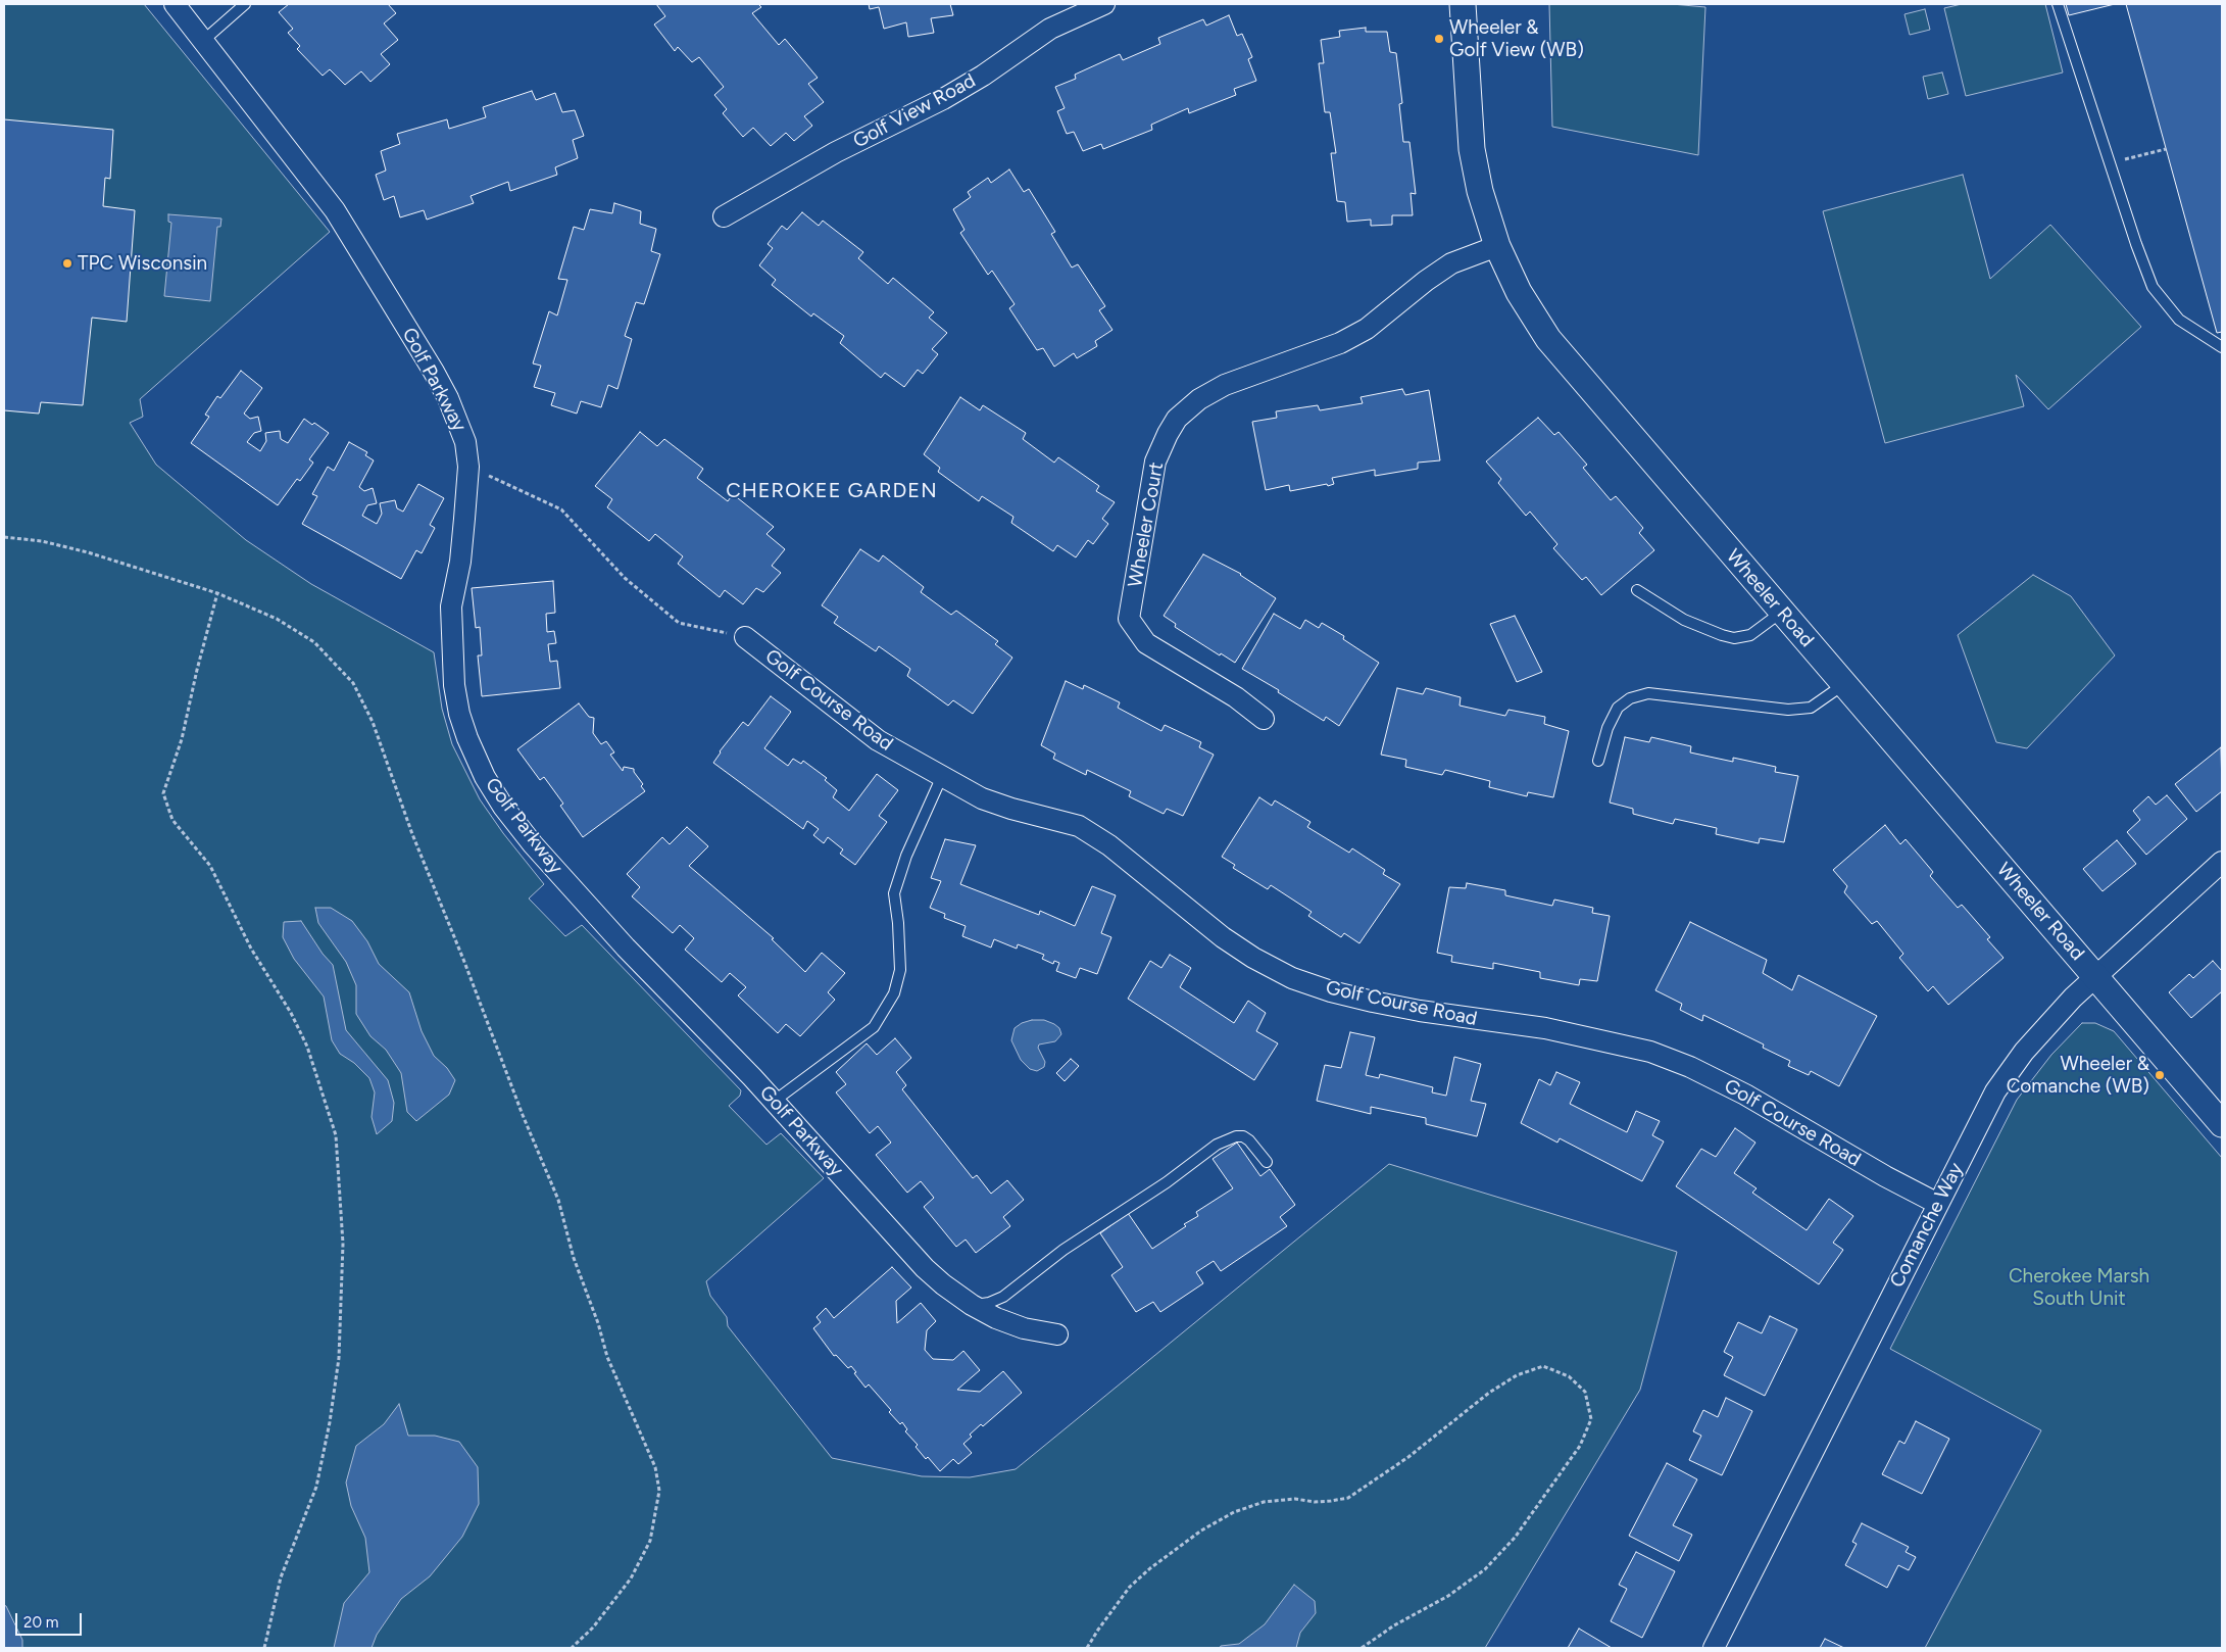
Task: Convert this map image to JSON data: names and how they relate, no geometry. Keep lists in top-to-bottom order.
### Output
{
  "streets": {
    "street": [
      "Golf View Road",
      "Golf Parkway",
      "Wheeler Court",
      "Wheeler Road",
      "Golf Course Road",
      "Comanche Way"
    ]
  },
  "crossings": [
    ["Wheeler Court", "Wheeler Road"],
    ["Wheeler Road", "Comanche Way"],
    ["Golf Course Road", "Comanche Way"]
  ],
  "districts": ["CHEROKEE GARDEN"],
  "parks": ["Cherokee Marsh South Unit"],
  "places": ["Wheeler & Golf View (WB)", "TPC Wisconsin", "Wheeler & Comanche (WB)"],
  "scale_bar": "20 m"
}
